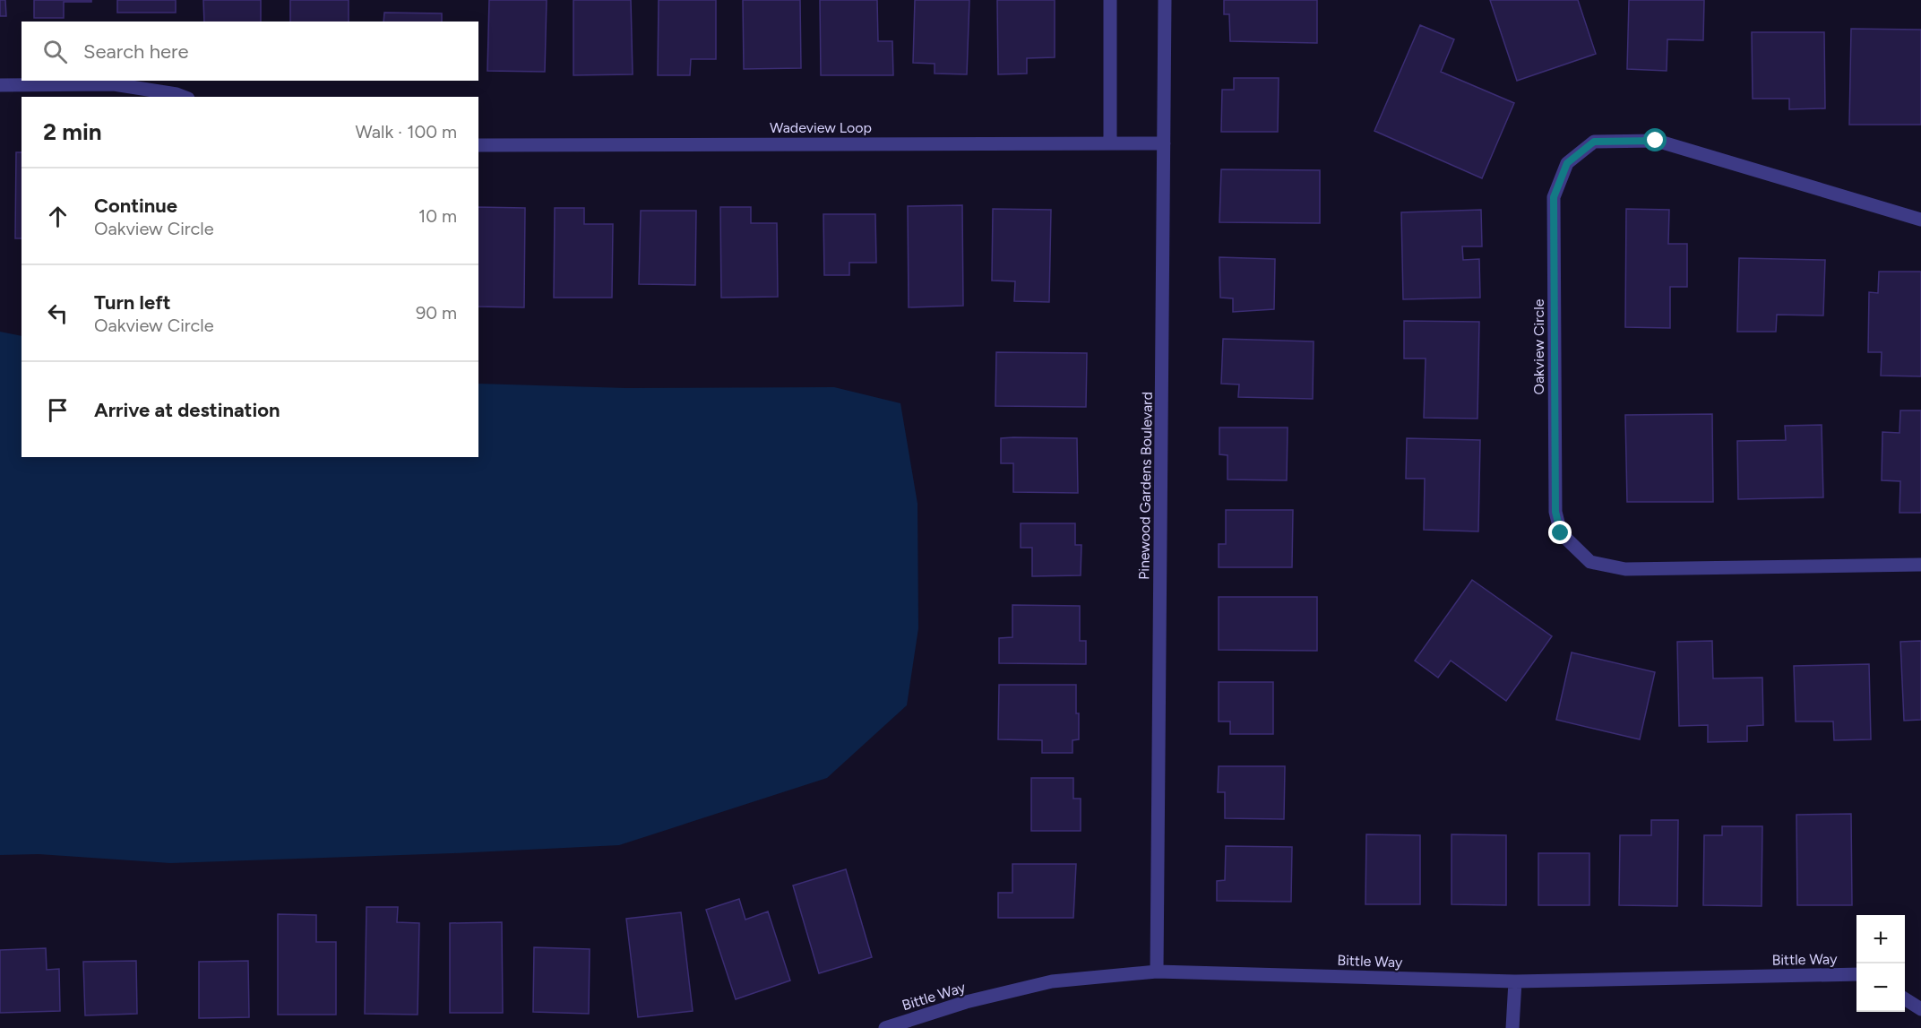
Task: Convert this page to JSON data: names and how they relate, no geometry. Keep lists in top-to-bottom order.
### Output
{
  "streets": {
    "street": [
      "Wadeview Loop",
      "Oakview Circle",
      "Pinewood Gardens Boulevard",
      "Bittle Way"
    ]
  },
  "crossings": [
    ["Wadeview Loop", "Pinewood Gardens Boulevard"],
    ["Pinewood Gardens Boulevard", "Bittle Way"]
  ],
  "page": {
    "search": "Search here",
    "heading": ["2 min", "Walk · 100 m"],
    "list": [
      ["Continue", "Oakview Circle", "10 m"],
      ["Turn left", "Oakview Circle", "90 m"],
      "Arrive at destination"
    ],
    "map_buttons": ["+", "−"]
  }
}
